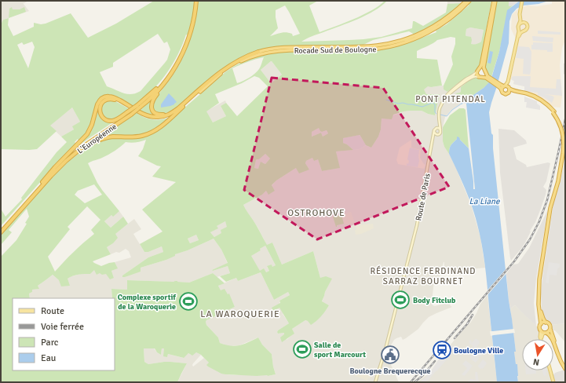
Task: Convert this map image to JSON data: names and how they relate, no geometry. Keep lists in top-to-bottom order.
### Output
{
  "streets": {
    "highway": ["Rocade Sud de Boulogne", "L'Européenne"],
    "main road": ["Route de Paris"]
  },
  "districts": [
    "PONT PITENDAL",
    "OSTROHOVE",
    "RÉSIDENCE FERDINAND SARRAZ BOURNET",
    "LA WAROQUERIE"
  ],
  "water": ["La Liane"],
  "places": {
    "sports": ["Body Fitclub", "Complexe sportif de la Waroquerie", "Salle de sport Marcourt"],
    "station": ["Boulogne Ville"],
    "public building": ["Boulogne Brequerecque"]
  },
  "legend": [
    "Route",
    "Voie ferrée",
    "Parc",
    "Eau"
  ],
  "north": "bottom"
}
